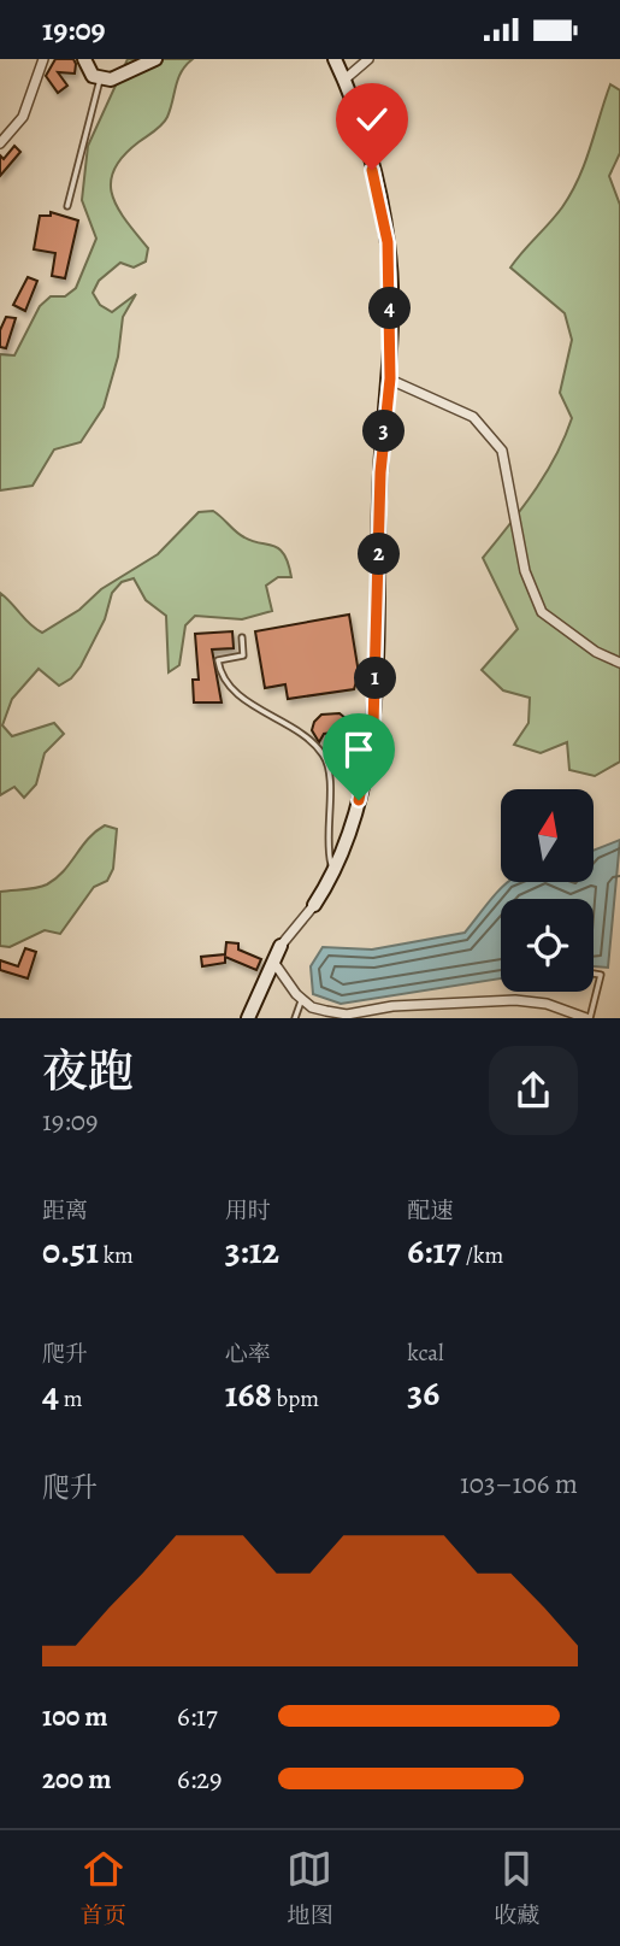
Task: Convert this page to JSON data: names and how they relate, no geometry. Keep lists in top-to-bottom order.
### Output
{
  "north": "top",
  "page": {
    "status": "19:09",
    "pins": [
      "4",
      "3",
      "2",
      "1"
    ],
    "heading": ["夜跑", "19:09"],
    "stats": [
      ["距离", "0.51 km"],
      ["用时", "3:12"],
      ["配速", "6:17 /km"],
      ["爬升", "4 m"],
      ["心率", "168 bpm"],
      ["kcal", "36"]
    ],
    "chart": ["爬升", "103–106 m"],
    "list": [
      {
        "name": "100 m",
        "note": "6:17"
      },
      {
        "name": "200 m",
        "note": "6:29"
      }
    ],
    "tabs": ["首页", "地图", "收藏"]
  }
}
